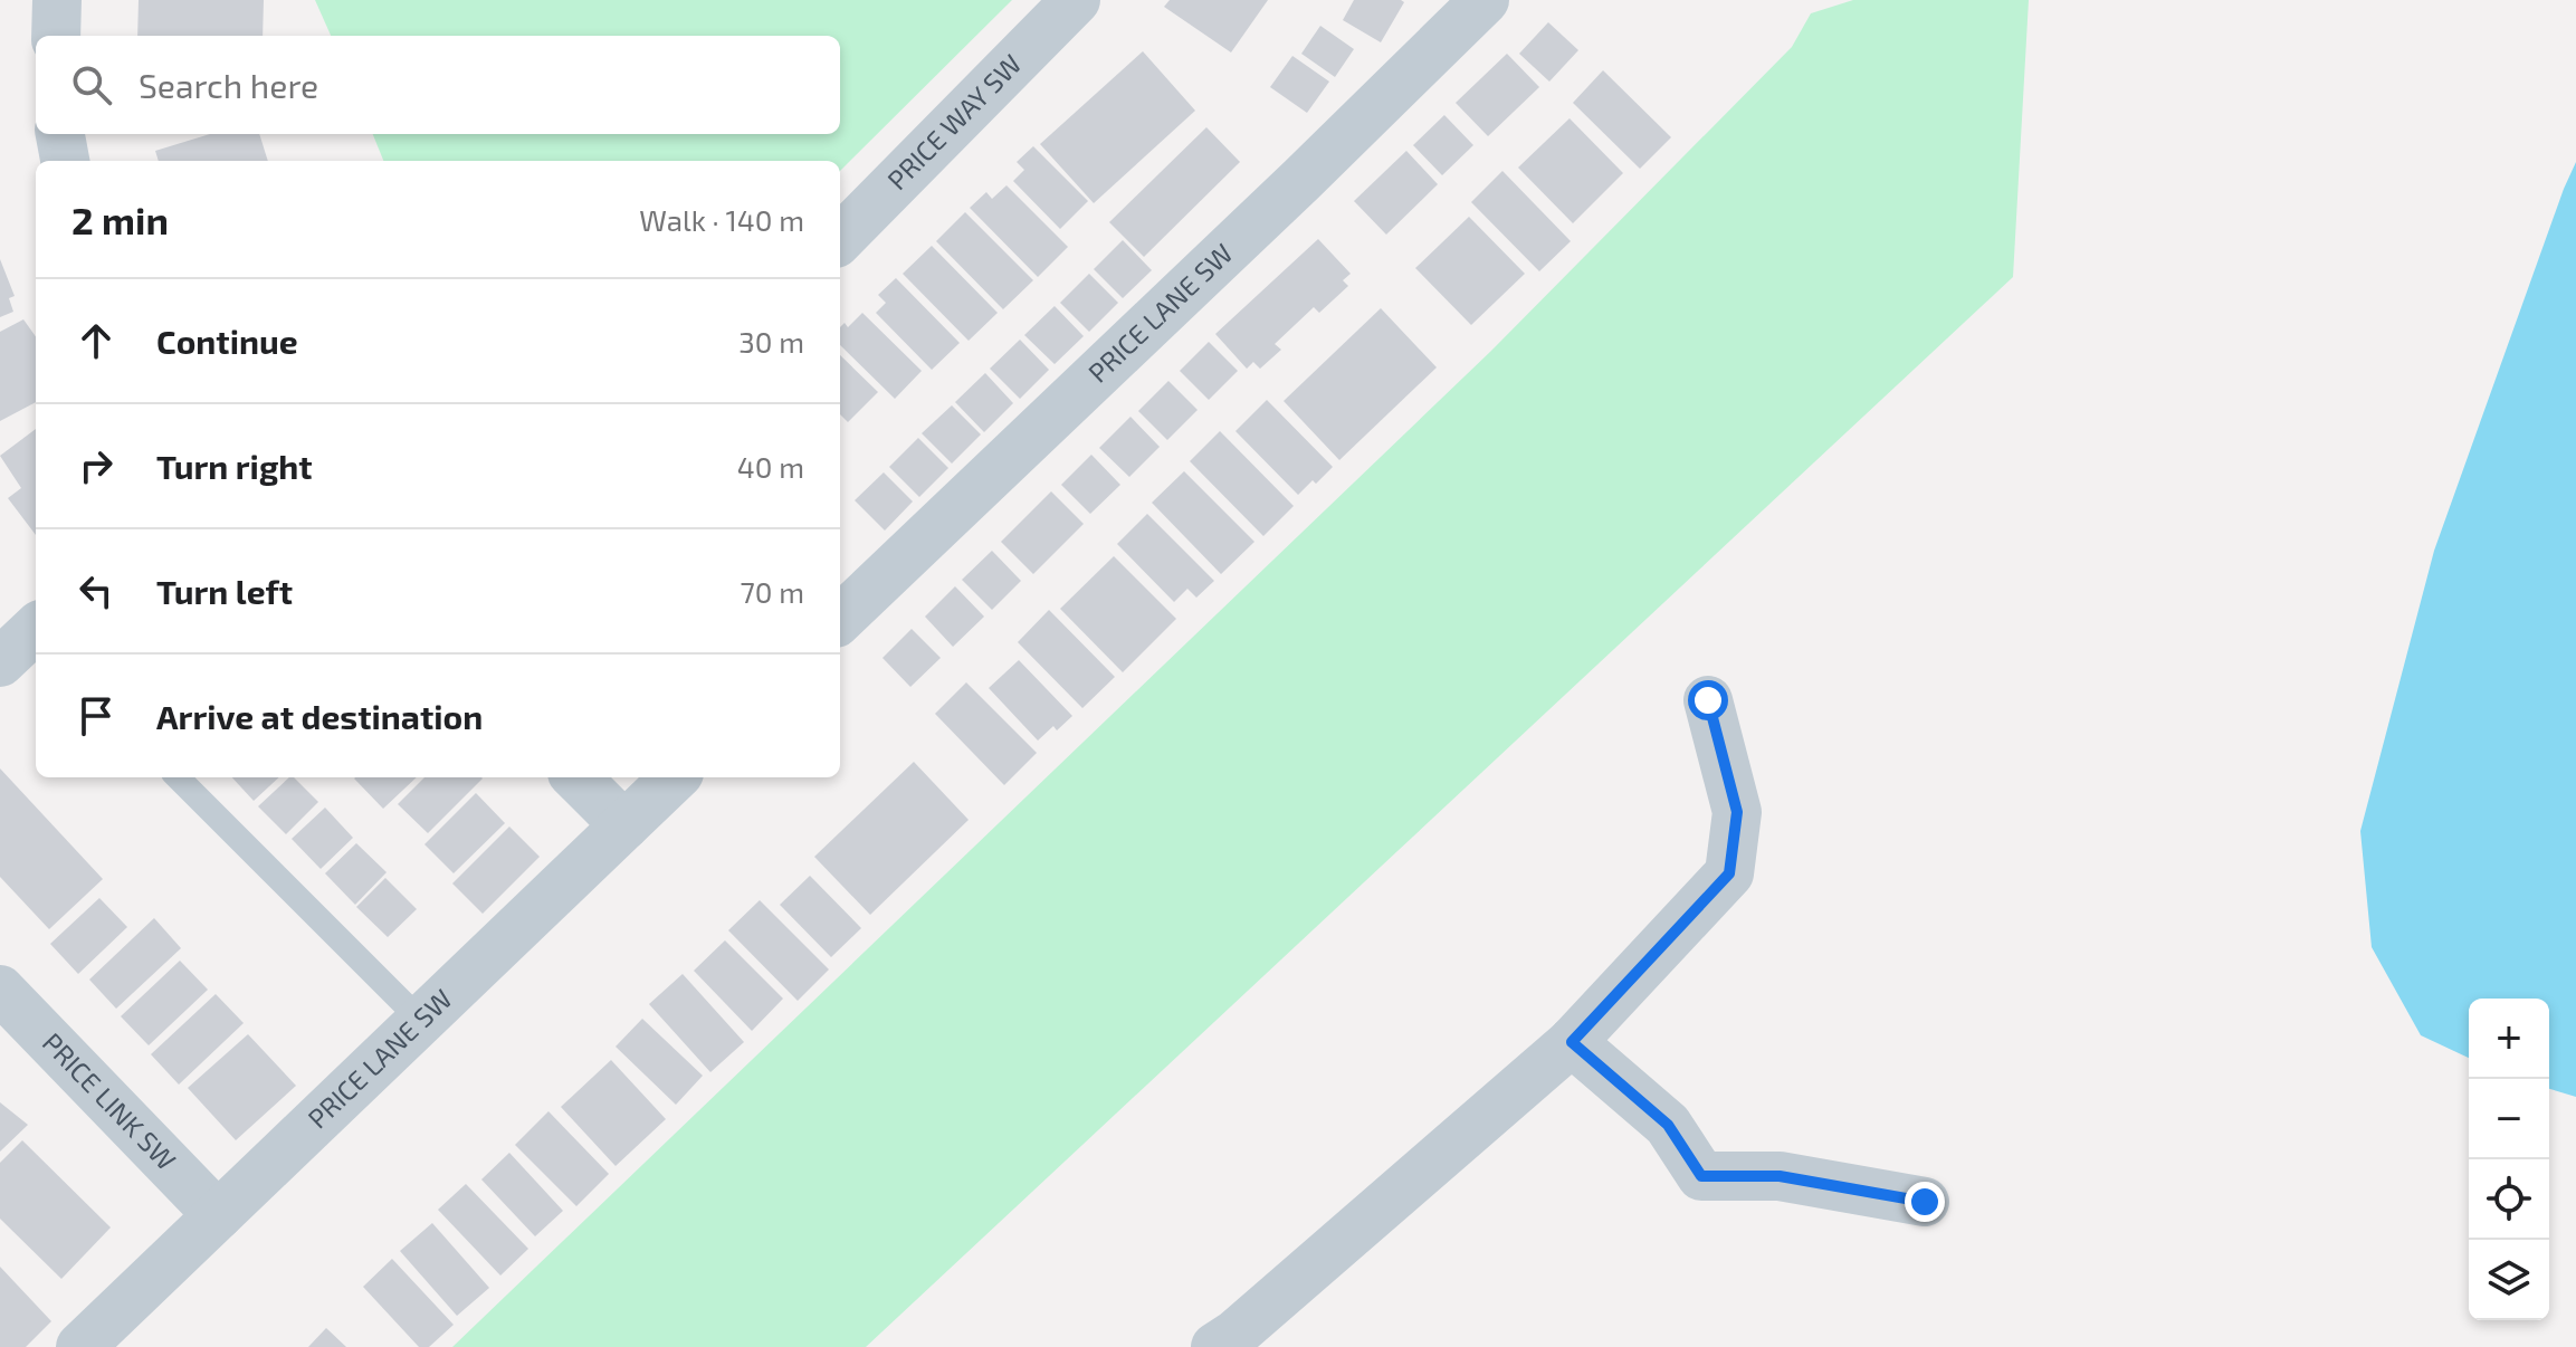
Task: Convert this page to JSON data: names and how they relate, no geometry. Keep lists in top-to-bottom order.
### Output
{
  "streets": {
    "street": ["PRICE WAY SW", "PRICE LANE SW", "PRICE LINK SW"]
  },
  "crossings": [
    ["PRICE LANE SW", "PRICE LINK SW"]
  ],
  "page": {
    "search": "Search here",
    "heading": ["2 min", "Walk · 140 m"],
    "list": [
      ["Continue", "30 m"],
      ["Turn right", "40 m"],
      ["Turn left", "70 m"],
      "Arrive at destination"
    ],
    "map_buttons": ["+", "−"]
  }
}
